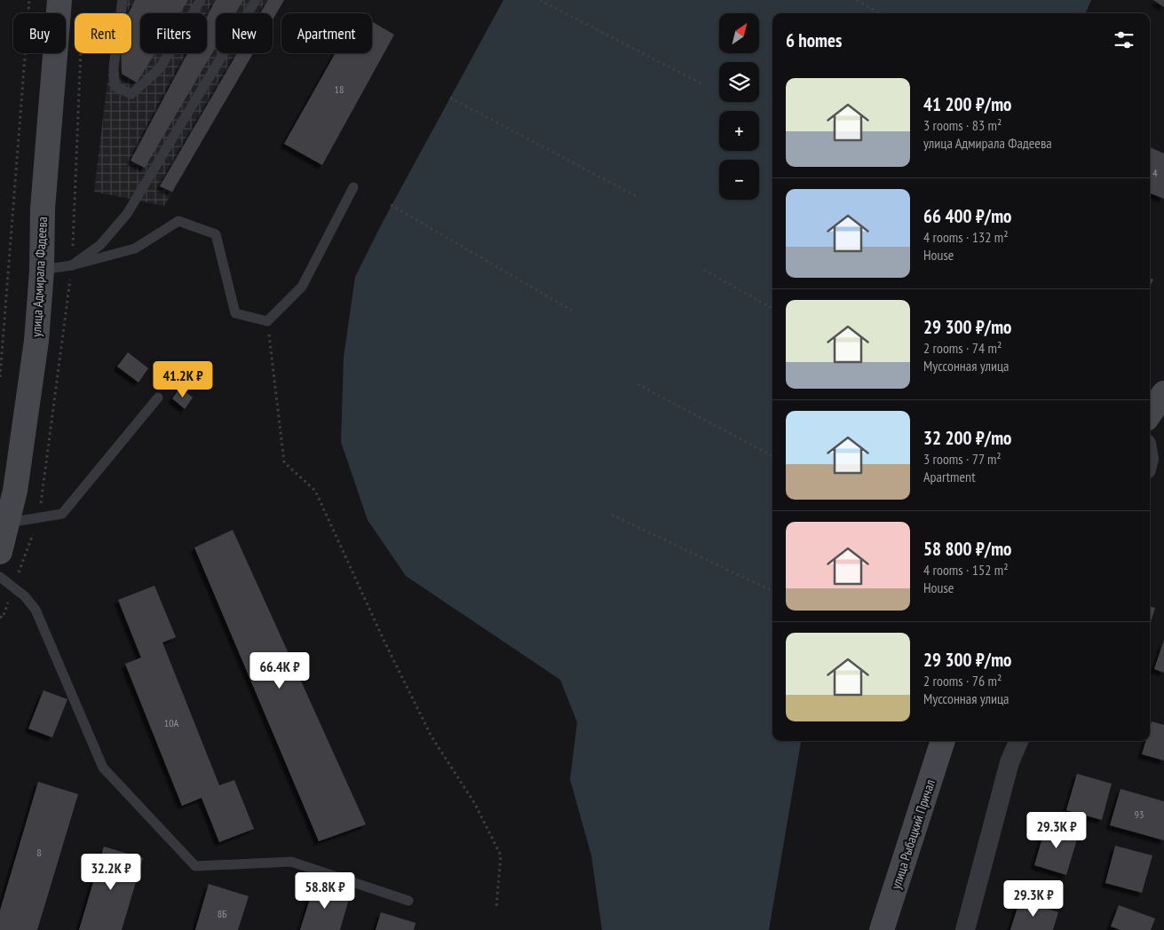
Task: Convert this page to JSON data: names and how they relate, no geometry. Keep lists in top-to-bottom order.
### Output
{
  "streets": {
    "main road": ["улица Адмирала Фадеева", "улица Рыбацкий Причал"]
  },
  "house_numbers": [
    "18",
    "4",
    "10А",
    "93",
    "8",
    "8Б"
  ],
  "north": "top right",
  "page": {
    "map_buttons": ["+", "−"],
    "chip": [
      "Buy",
      "Rent",
      "Filters",
      "New",
      "Apartment"
    ],
    "heading": "6 homes",
    "list": [
      {
        "name": "41 200 ₽/mo",
        "note": "3 rooms · 83 m² · улица Адмирала Фадеева"
      },
      {
        "name": "66 400 ₽/mo",
        "note": "4 rooms · 132 m² · House"
      },
      {
        "name": "29 300 ₽/mo",
        "note": "2 rooms · 74 m² · Муссонная улица"
      },
      {
        "name": "32 200 ₽/mo",
        "note": "3 rooms · 77 m² · Apartment"
      },
      {
        "name": "58 800 ₽/mo",
        "note": "4 rooms · 152 m² · House"
      },
      {
        "name": "29 300 ₽/mo",
        "note": "2 rooms · 76 m² · Муссонная улица"
      }
    ],
    "price": [
      "41.2K ₽",
      "66.4K ₽",
      "29.3K ₽",
      "32.2K ₽",
      "58.8K ₽",
      "29.3K ₽"
    ]
  }
}
